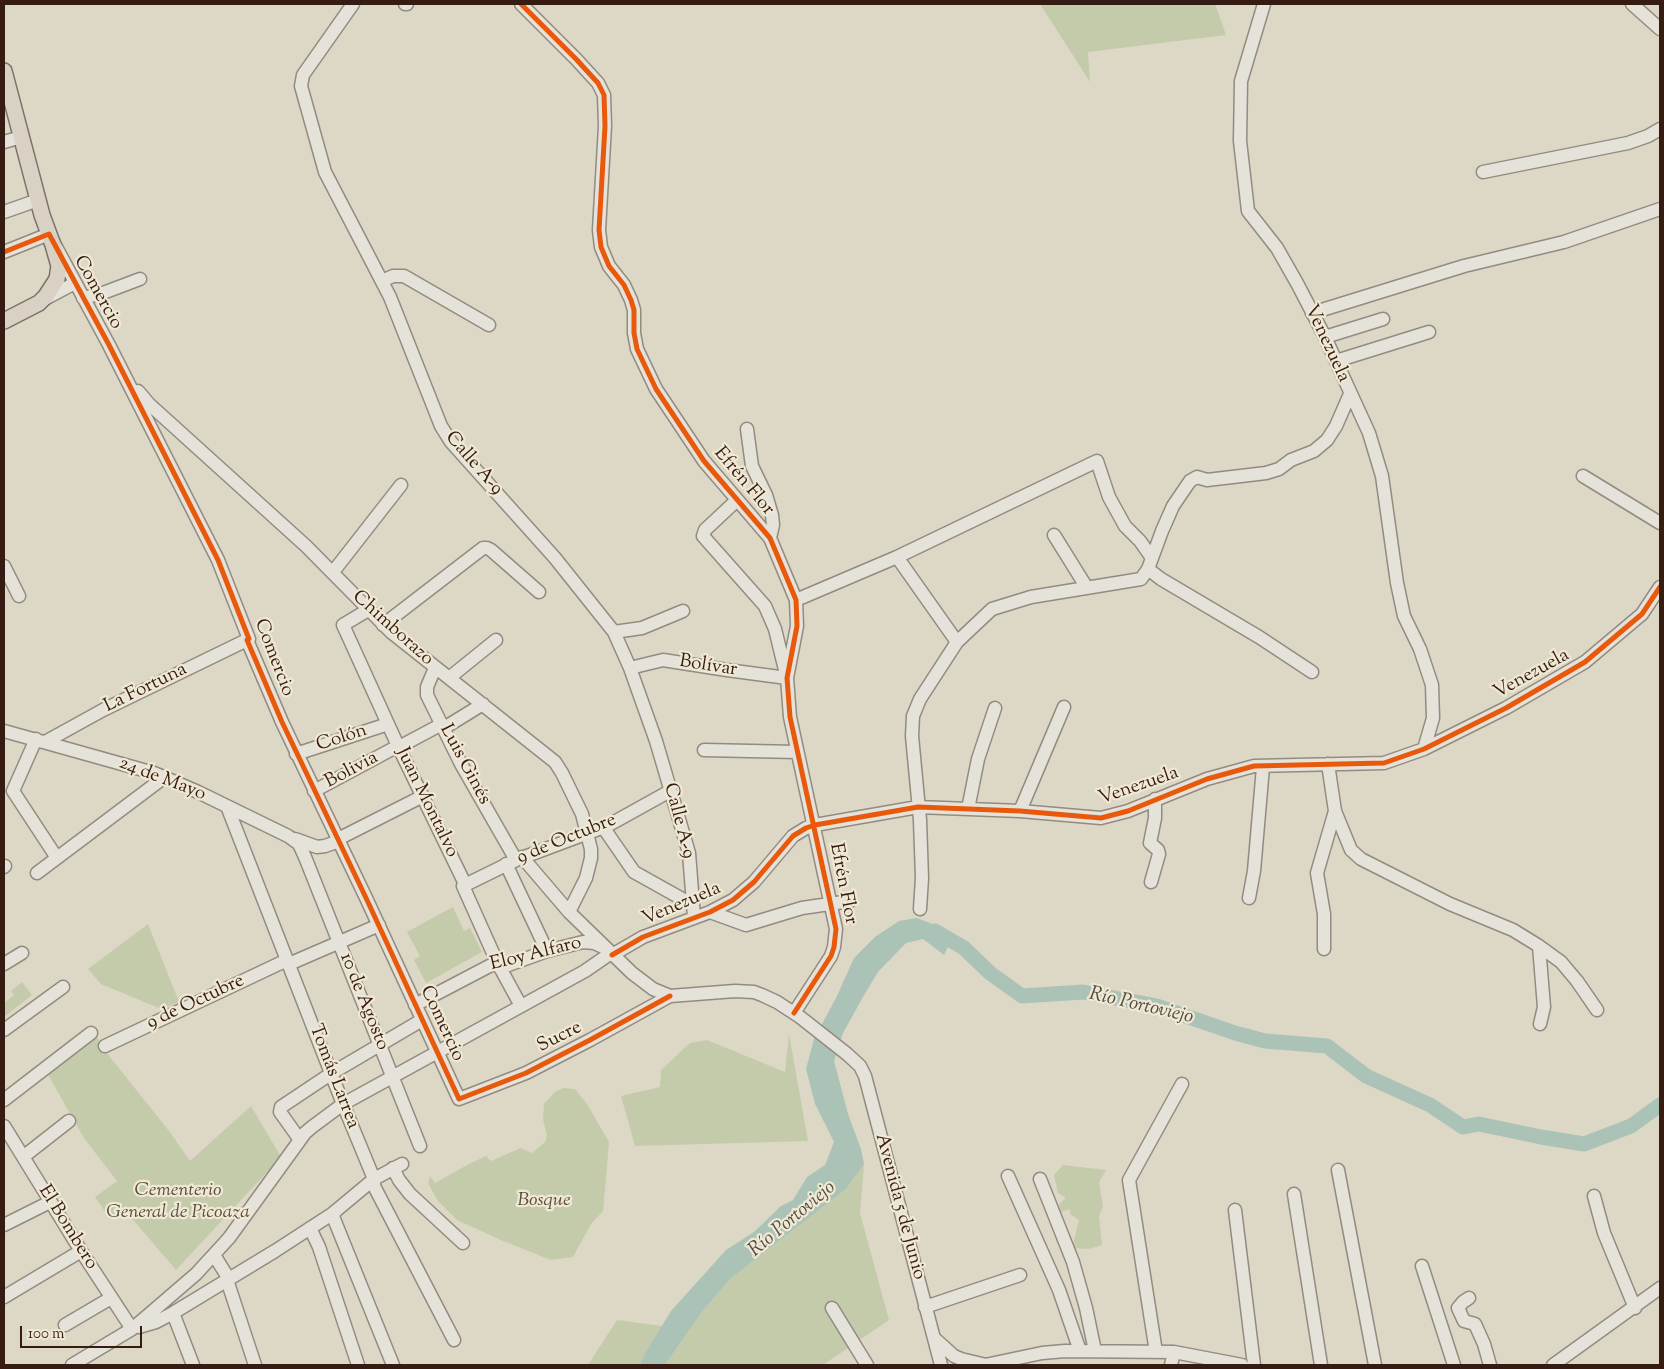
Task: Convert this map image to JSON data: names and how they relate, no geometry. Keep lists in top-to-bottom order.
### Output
{
  "streets": {
    "street": [
      "Comercio",
      "Venezuela",
      "Calle A-9",
      "Efrén Flor",
      "Chimborazo",
      "Bolívar",
      "La Fortuna",
      "Colón",
      "Luis Ginés",
      "Bolivia",
      "24 de Mayo",
      "Juan Montalvo",
      "9 de Octubre",
      "Eloy Alfaro",
      "10 de Agosto",
      "Sucre",
      "Tomás Larrea",
      "Avenida 5 de Junio",
      "El Bombero"
    ]
  },
  "crossings": [
    ["Comercio", "Venezuela"],
    ["Comercio", "Chimborazo"],
    ["Comercio", "La Fortuna"],
    ["Comercio", "Colón"],
    ["Comercio", "Bolivia"],
    ["Comercio", "9 de Octubre"],
    ["Comercio", "Eloy Alfaro"],
    ["Comercio", "Sucre"],
    ["Venezuela", "Calle A-9"],
    ["Venezuela", "Efrén Flor"],
    ["Venezuela", "Luis Ginés"],
    ["Venezuela", "Juan Montalvo"],
    ["Venezuela", "Eloy Alfaro"],
    ["Venezuela", "10 de Agosto"],
    ["Venezuela", "Tomás Larrea"],
    ["Venezuela", "El Bombero"],
    ["Calle A-9", "Bolívar"],
    ["Calle A-9", "9 de Octubre"],
    ["Efrén Flor", "Bolívar"],
    ["Efrén Flor", "Avenida 5 de Junio"],
    ["Chimborazo", "Luis Ginés"],
    ["Chimborazo", "Bolivia"],
    ["Chimborazo", "Juan Montalvo"],
    ["Chimborazo", "9 de Octubre"],
    ["La Fortuna", "24 de Mayo"],
    ["Colón", "Juan Montalvo"],
    ["Luis Ginés", "Bolivia"],
    ["Luis Ginés", "9 de Octubre"],
    ["Luis Ginés", "Eloy Alfaro"],
    ["Luis Ginés", "Sucre"],
    ["Luis Ginés", "Avenida 5 de Junio"],
    ["Bolivia", "Juan Montalvo"],
    ["24 de Mayo", "10 de Agosto"],
    ["24 de Mayo", "Tomás Larrea"],
    ["Juan Montalvo", "9 de Octubre"],
    ["Juan Montalvo", "Eloy Alfaro"],
    ["9 de Octubre", "10 de Agosto"],
    ["9 de Octubre", "Tomás Larrea"],
    ["Sucre", "Avenida 5 de Junio"]
  ],
  "water": ["Río Portoviejo"],
  "parks": ["Cementerio General de Picoaza", "Bosque"],
  "scale_bar": "100 m"
}
